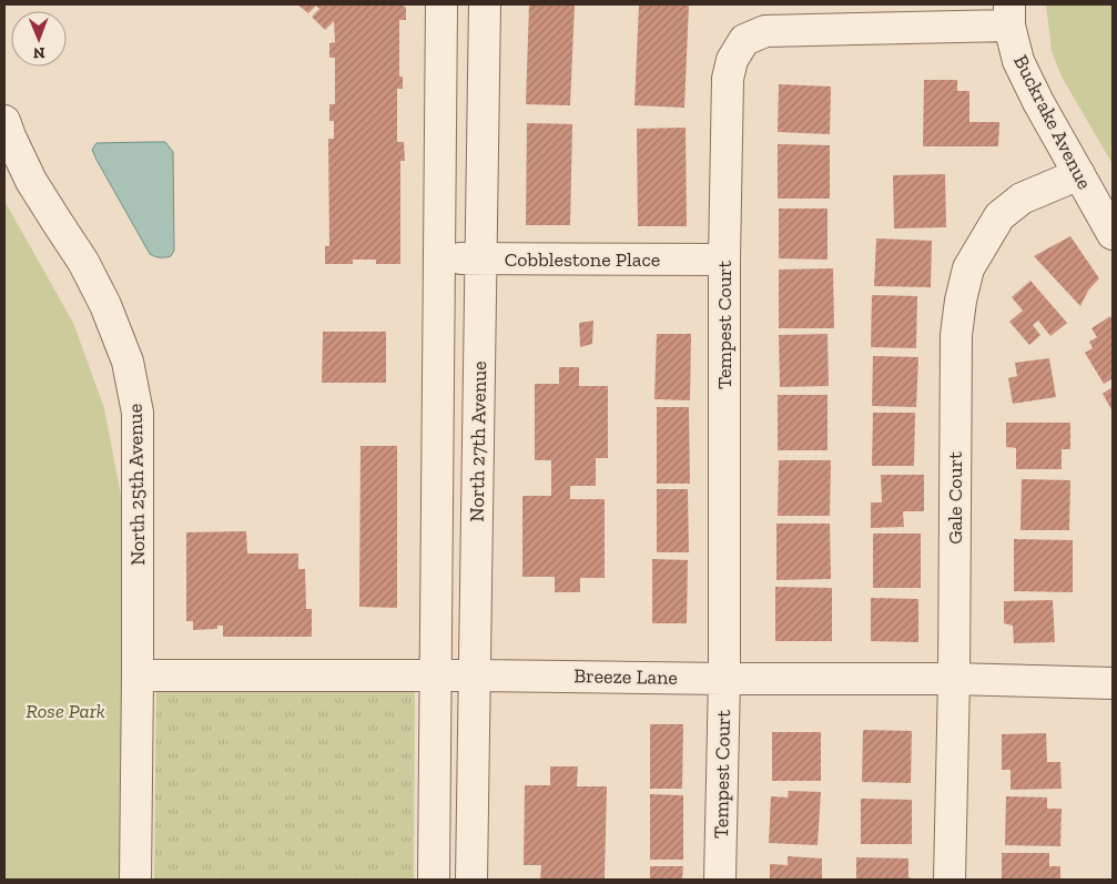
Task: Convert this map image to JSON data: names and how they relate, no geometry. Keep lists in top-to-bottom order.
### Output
{
  "streets": {
    "street": [
      "Buckrake Avenue",
      "Cobblestone Place",
      "Tempest Court",
      "North 27th Avenue",
      "North 25th Avenue",
      "Gale Court",
      "Breeze Lane"
    ]
  },
  "crossings": [
    ["Buckrake Avenue", "Tempest Court"],
    ["Buckrake Avenue", "Gale Court"],
    ["Cobblestone Place", "Tempest Court"],
    ["Cobblestone Place", "North 27th Avenue"],
    ["Tempest Court", "Breeze Lane"],
    ["North 27th Avenue", "Breeze Lane"],
    ["North 25th Avenue", "Breeze Lane"],
    ["Gale Court", "Breeze Lane"]
  ],
  "parks": ["Rose Park"],
  "north": "bottom"
}
